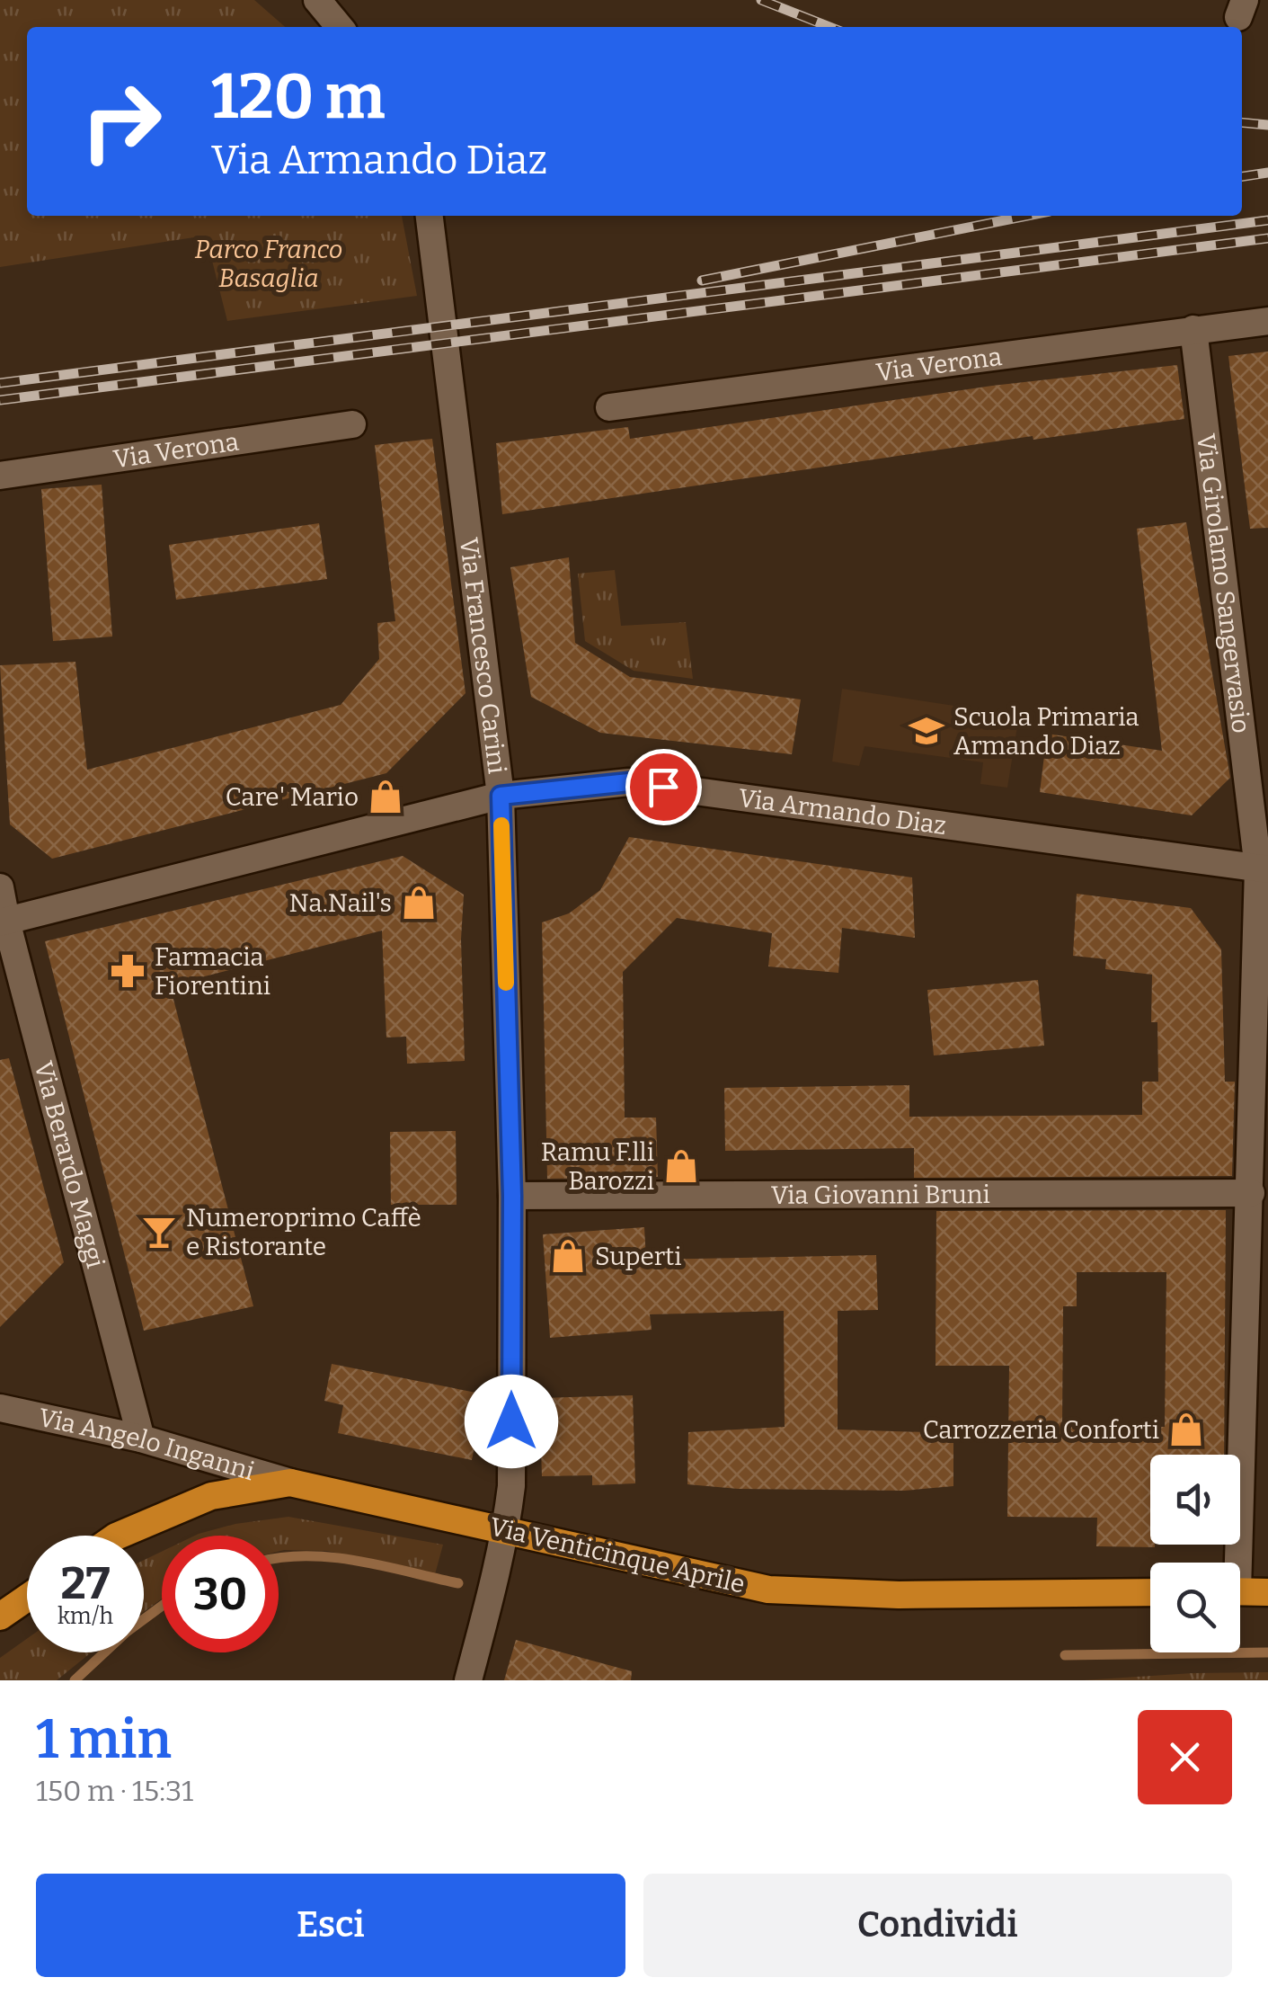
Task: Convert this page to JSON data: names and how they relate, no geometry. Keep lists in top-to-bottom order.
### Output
{
  "streets": {
    "main road": ["Via Venticinque Aprile"],
    "street": [
      "Via Verona",
      "Via Girolamo Sangervasio",
      "Via Francesco Carini",
      "Via Armando Diaz",
      "Via Berardo Maggi",
      "Via Giovanni Bruni",
      "Via Angelo Inganni"
    ]
  },
  "crossings": [
    ["Via Verona", "Via Girolamo Sangervasio"],
    ["Via Girolamo Sangervasio", "Via Armando Diaz"],
    ["Via Girolamo Sangervasio", "Via Giovanni Bruni"],
    ["Via Francesco Carini", "Via Armando Diaz"],
    ["Via Francesco Carini", "Via Giovanni Bruni"],
    ["Via Francesco Carini", "Via Venticinque Aprile"],
    ["Via Armando Diaz", "Via Berardo Maggi"],
    ["Via Berardo Maggi", "Via Angelo Inganni"],
    ["Via Angelo Inganni", "Via Venticinque Aprile"]
  ],
  "parks": ["Parco Franco Basaglia"],
  "places": {
    "school or university": ["Scuola Primaria Armando Diaz"],
    "shop": [
      "Care' Mario",
      "Na.Nail's",
      "Ramu F.lli Barozzi",
      "Superti",
      "Carrozzeria Conforti"
    ],
    "pharmacy": ["Farmacia Fiorentini"],
    "bar": ["Numeroprimo Caffè e Ristorante"]
  },
  "page": {
    "turn": ["120 m", "Via Armando Diaz"],
    "speed": "27 km/h",
    "limit": "30",
    "heading": ["1 min", "150 m · 15:31"],
    "buttons": ["Esci", "Condividi"]
  }
}
